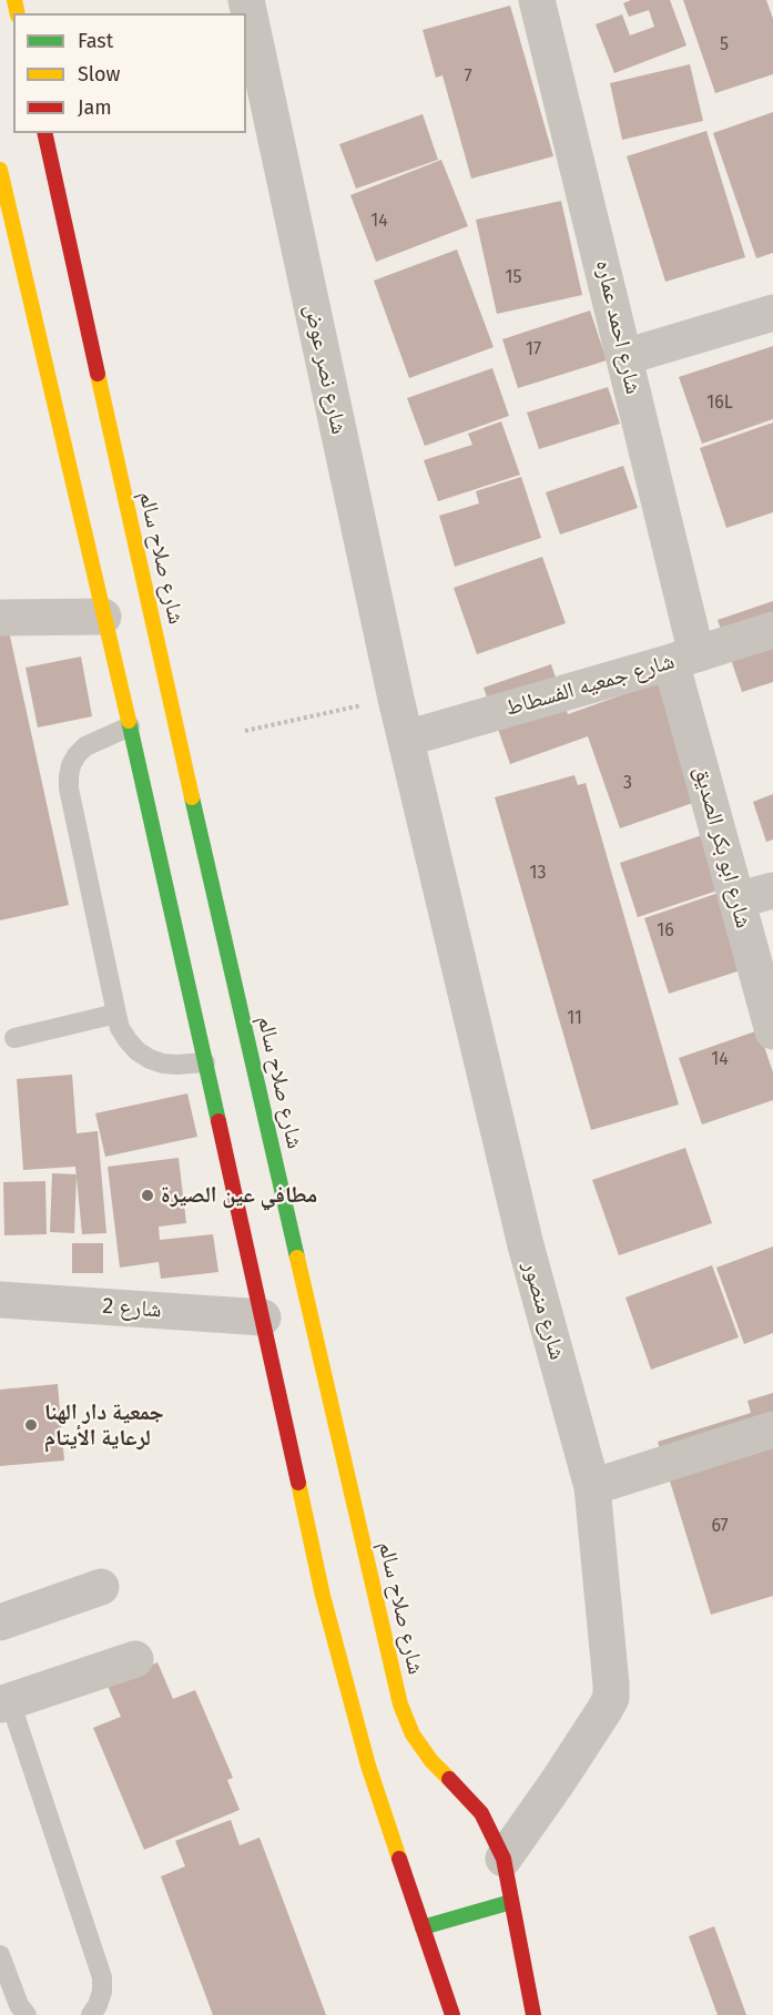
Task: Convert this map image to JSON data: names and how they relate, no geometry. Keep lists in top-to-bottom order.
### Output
{
  "streets": {
    "highway": ["شارع صلاح سالم"],
    "street": [
      "شارع احمد عماره",
      "شارع نصر عوض",
      "شارع جمعيه الفسطاط",
      "شارع ابو بكر الصديق",
      "شارع 2",
      "شارع منصور"
    ]
  },
  "crossings": [
    ["شارع احمد عماره", "شارع جمعيه الفسطاط"],
    ["شارع احمد عماره", "شارع ابو بكر الصديق"],
    ["شارع نصر عوض", "شارع جمعيه الفسطاط"],
    ["شارع نصر عوض", "شارع منصور"],
    ["شارع صلاح سالم", "شارع منصور"],
    ["شارع جمعيه الفسطاط", "شارع ابو بكر الصديق"],
    ["شارع جمعيه الفسطاط", "شارع منصور"]
  ],
  "places": ["مطافي عين الصيرة", "جمعية دار الهنا لرعاية الأيتام"],
  "house_numbers": [
    "5",
    "7",
    "14",
    "15",
    "17",
    "16L",
    "3",
    "13",
    "16",
    "11",
    "14",
    "67"
  ],
  "legend": ["Fast", "Slow", "Jam"]
}
